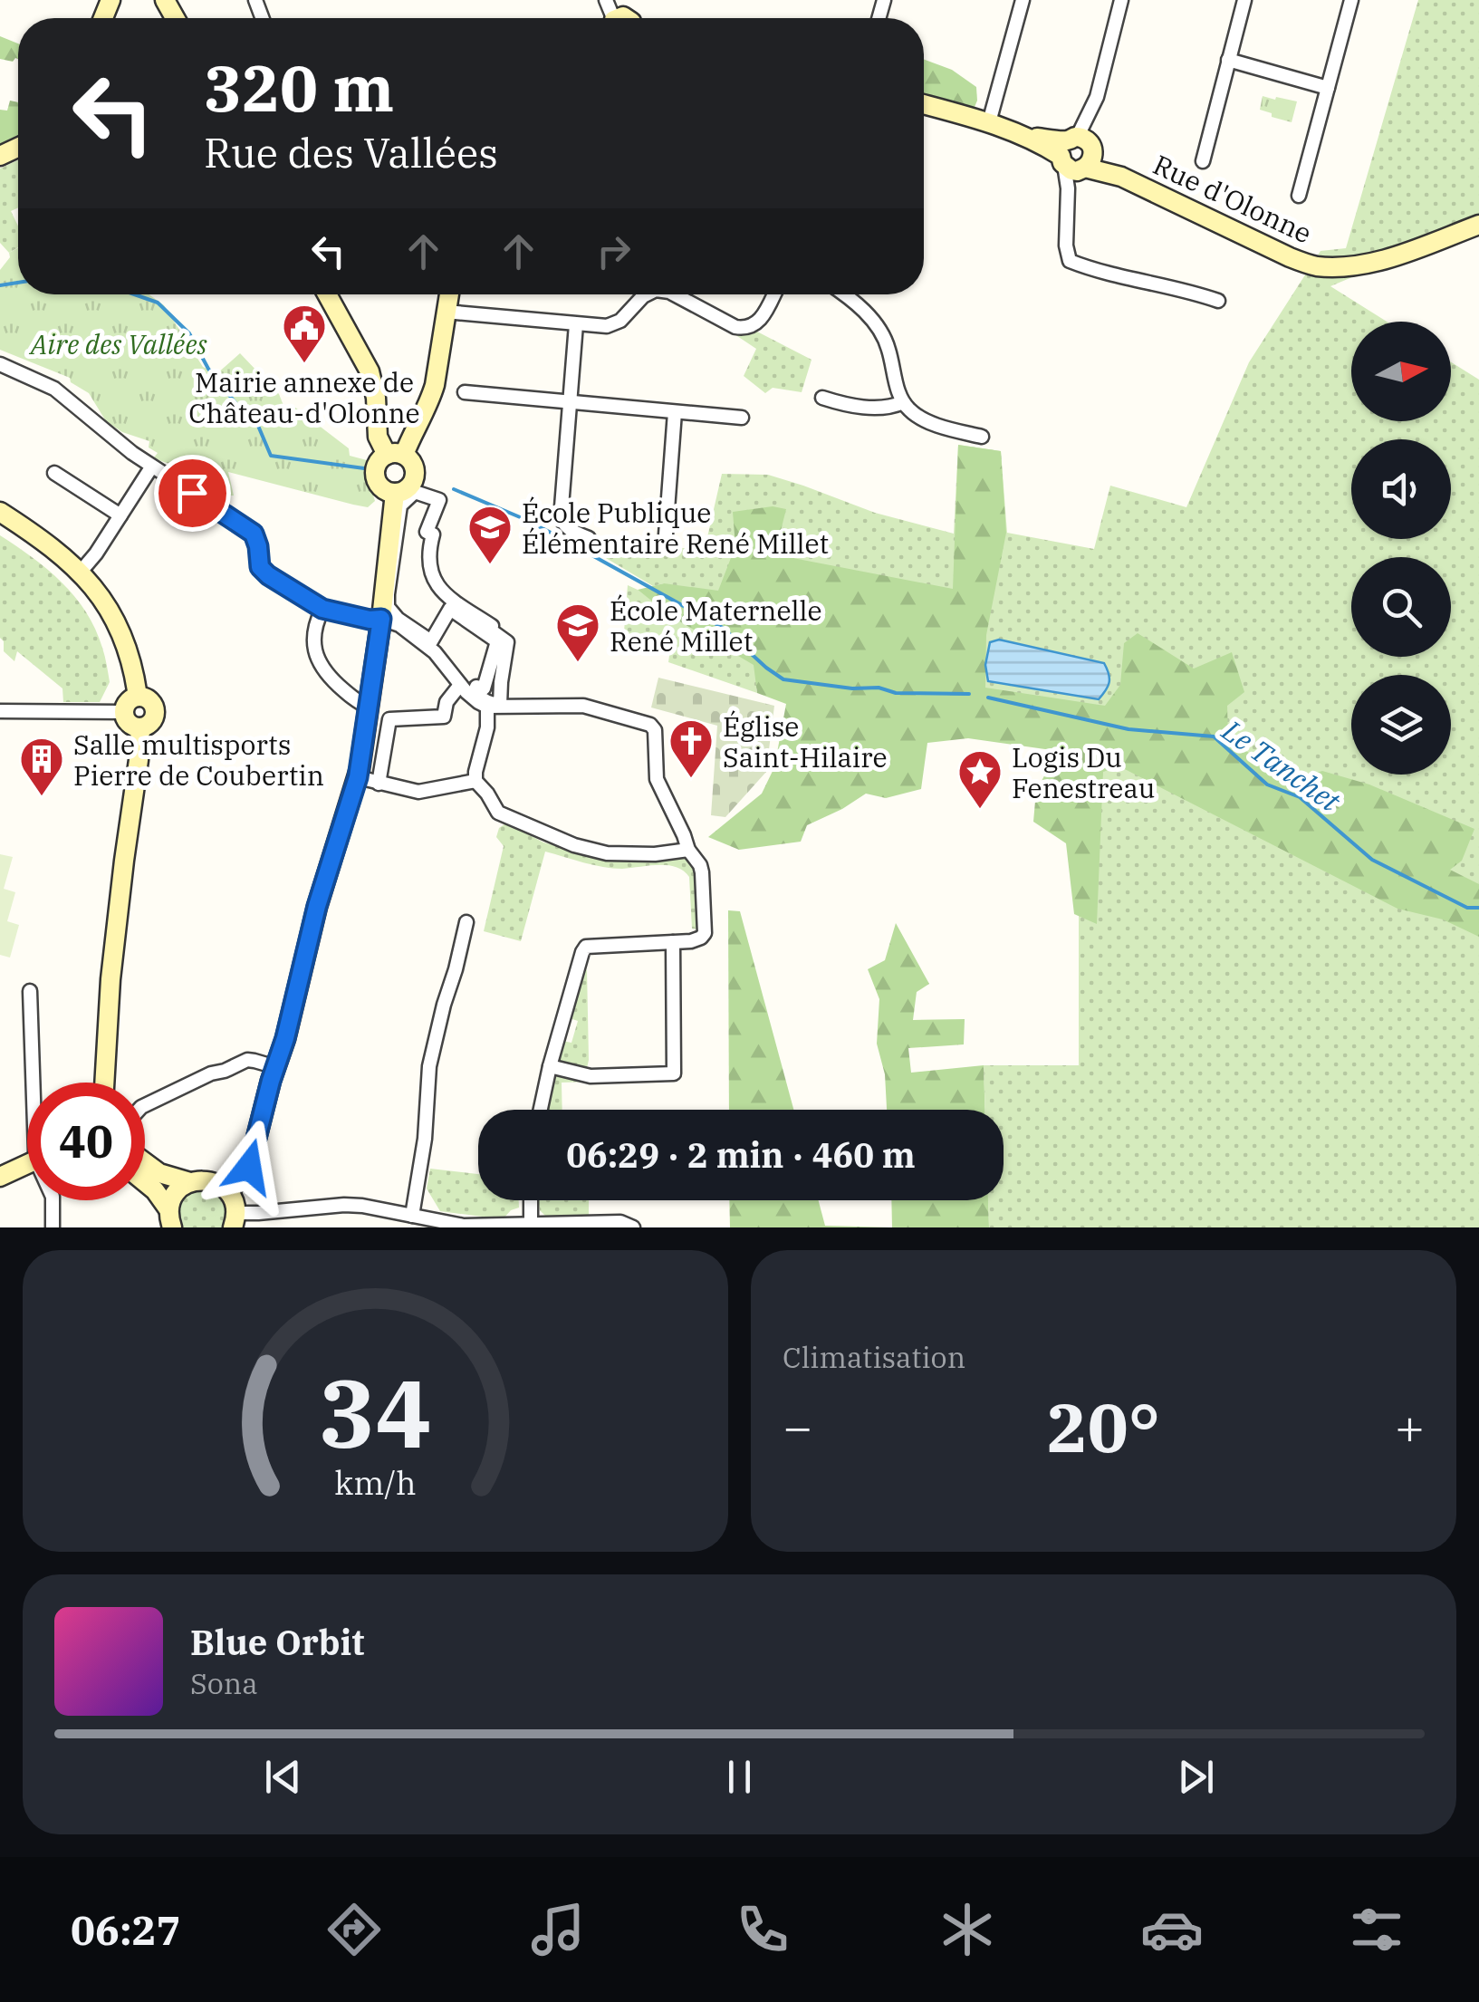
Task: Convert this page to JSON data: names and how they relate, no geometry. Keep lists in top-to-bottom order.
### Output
{
  "streets": {
    "street": ["Rue d'Olonne"]
  },
  "water": ["Le Tanchet"],
  "parks": ["Aire des Vallées"],
  "places": {
    "public building": ["Mairie annexe de Château-d'Olonne"],
    "school or university": ["École Publique Élémentaire René Millet", "École Maternelle René Millet"],
    "church": ["Église Saint-Hilaire"],
    "building": ["Salle multisports Pierre de Coubertin"],
    "place": ["Logis Du Fenestreau"]
  },
  "north": "right",
  "page": {
    "turn": ["320 m", "Rue des Vallées"],
    "limit": "40",
    "trip": "06:29 · 2 min · 460 m",
    "tile": "Climatisation",
    "heat": ["−", "20°", "+"],
    "song": ["Blue Orbit", "Sona"],
    "tabs": "06:27",
    "gauge": ["34", "km/h"]
  }
}
